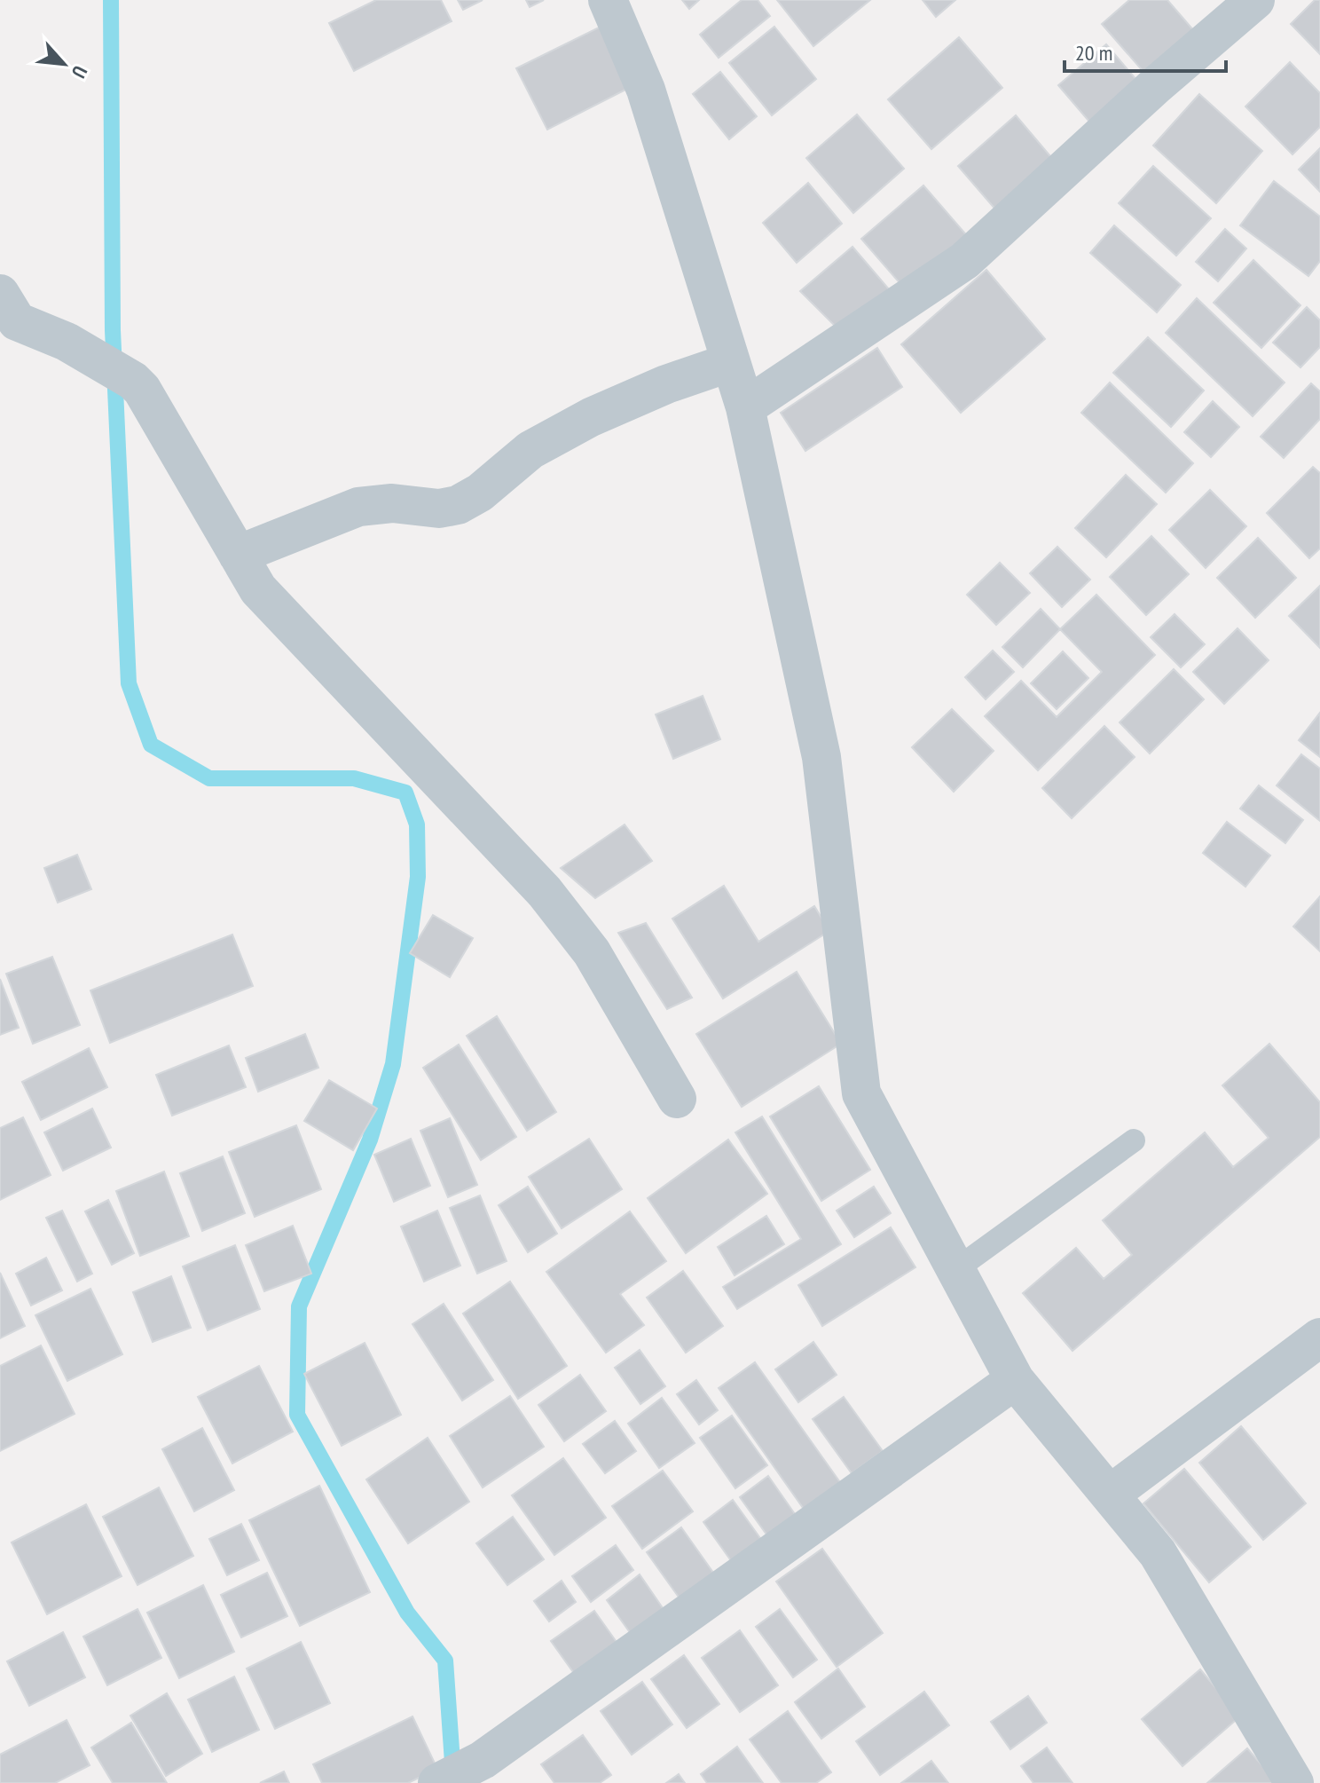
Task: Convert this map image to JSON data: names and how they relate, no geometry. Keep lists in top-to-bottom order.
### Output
{
  "scale_bar": "20 m",
  "north": "bottom right"
}
